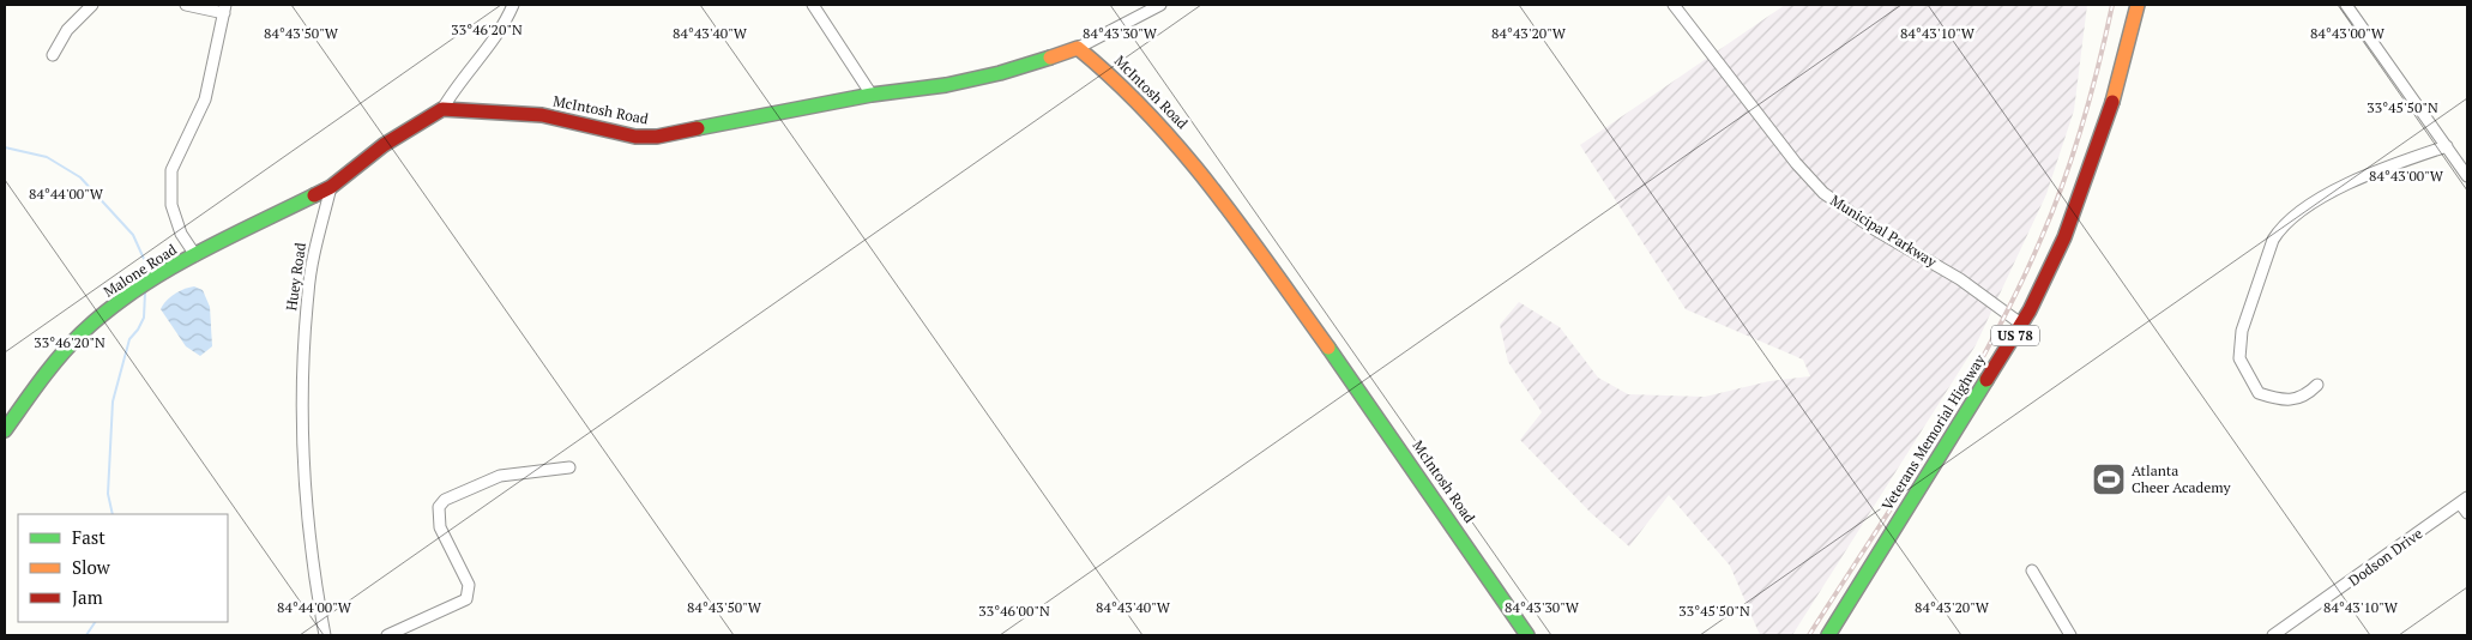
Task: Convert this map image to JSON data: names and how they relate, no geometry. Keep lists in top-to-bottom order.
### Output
{
  "streets": {
    "street": [
      "McIntosh Road",
      "Municipal Parkway",
      "Malone Road",
      "Huey Road",
      "US 78",
      "Veterans Memorial Highway",
      "Dodson Drive"
    ]
  },
  "crossings": [
    ["Municipal Parkway", "Veterans Memorial Highway"],
    ["Malone Road", "Huey Road"]
  ],
  "places": {
    "sports": ["Atlanta Cheer Academy"]
  },
  "legend": ["Fast", "Slow", "Jam"],
  "coordinates": [
    "33°46'20\"N",
    "84°43'10\"W",
    "84°43'50\"W",
    "84°43'40\"W",
    "84°43'30\"W",
    "84°43'20\"W",
    "84°43'00\"W",
    "33°45'50\"N",
    "84°44'00\"W",
    "33°46'00\"N"
  ]
}
